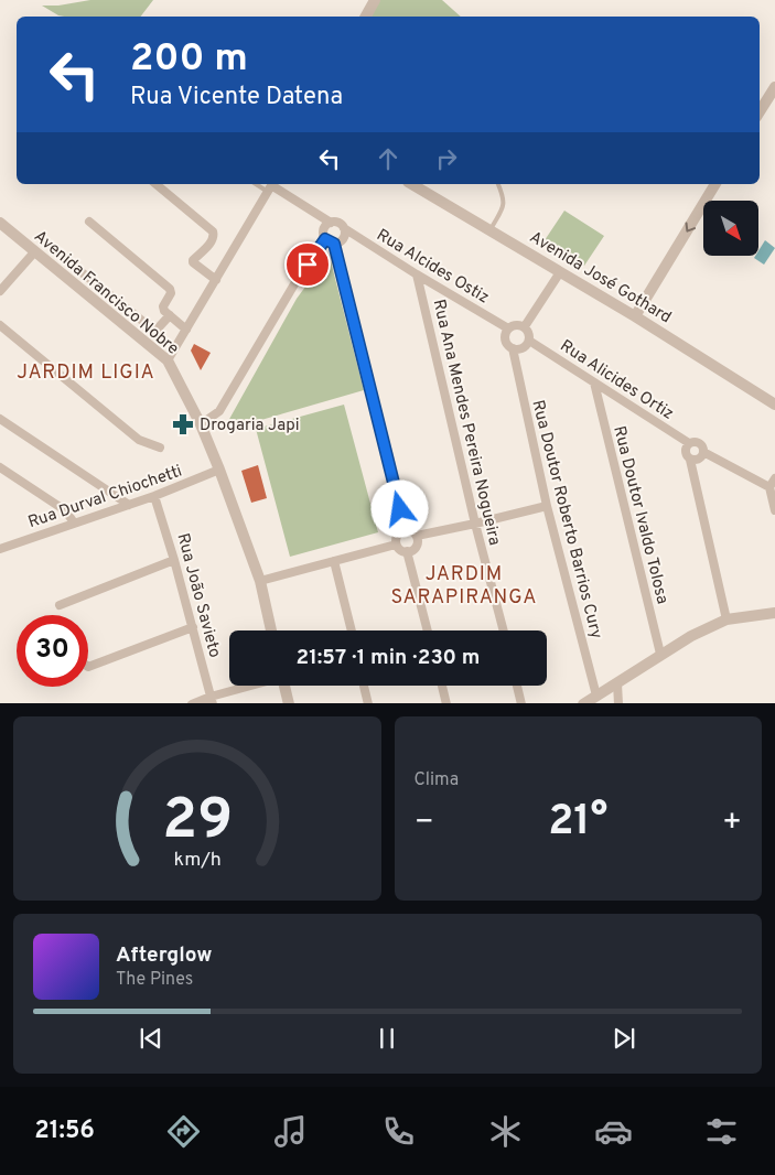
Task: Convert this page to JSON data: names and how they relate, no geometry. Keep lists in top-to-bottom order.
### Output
{
  "streets": {
    "street": [
      "Rua Alcides Ostiz",
      "Avenida José Gothard",
      "Avenida Francisco Nobre",
      "Rua Alicides Ortiz",
      "Rua Ana Mendes Pereira Nogueira",
      "Rua Durval Chiochetti",
      "Rua Doutor Ivaldo Tolosa",
      "Rua Doutor Roberto Barrios Cury",
      "Rua João Savieto"
    ]
  },
  "crossings": [
    ["Rua Alcides Ostiz", "Rua Alicides Ortiz"],
    ["Rua Alcides Ostiz", "Rua Ana Mendes Pereira Nogueira"],
    ["Rua Alcides Ostiz", "Rua Doutor Roberto Barrios Cury"],
    ["Avenida Francisco Nobre", "Rua Durval Chiochetti"],
    ["Rua Alicides Ortiz", "Rua Doutor Ivaldo Tolosa"],
    ["Rua Alicides Ortiz", "Rua Doutor Roberto Barrios Cury"],
    ["Rua Durval Chiochetti", "Rua João Savieto"]
  ],
  "districts": ["JARDIM LIGIA", "JARDIM SARAPIRANGA"],
  "places": {
    "pharmacy": ["Drogaria Japi"]
  },
  "north": "bottom right",
  "page": {
    "turn": ["200 m", "Rua Vicente Datena"],
    "limit": "30",
    "trip": "21:57 · 1 min · 230 m",
    "tile": "Clima",
    "heat": ["−", "21°", "+"],
    "song": ["Afterglow", "The Pines"],
    "tabs": "21:56",
    "gauge": ["29", "km/h"]
  }
}
